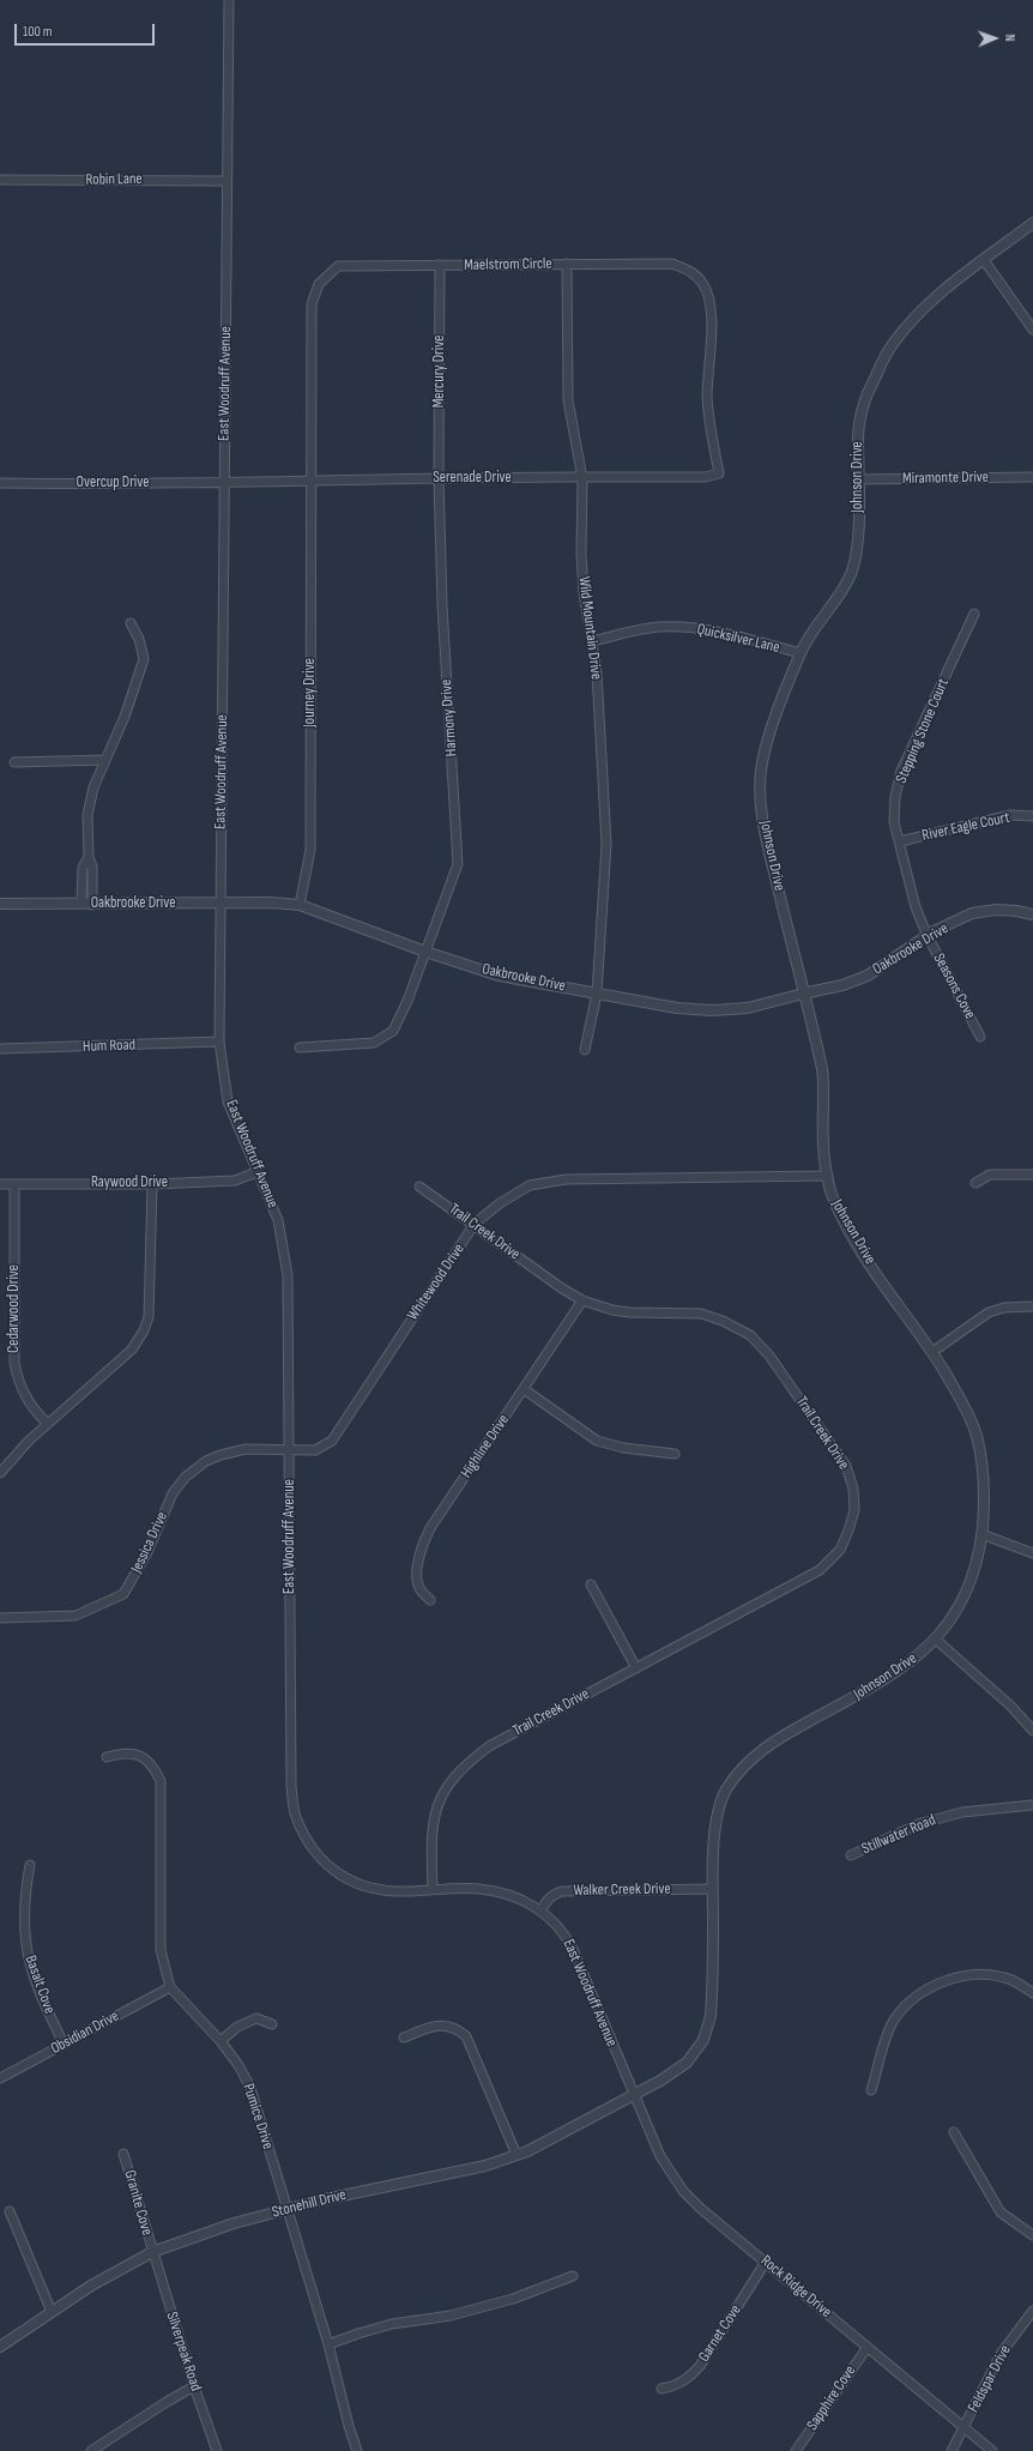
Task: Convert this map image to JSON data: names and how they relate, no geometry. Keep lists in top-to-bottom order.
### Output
{
  "streets": {
    "street": [
      "Robin Lane",
      "Maelstrom Circle",
      "Mercury Drive",
      "East Woodruff Avenue",
      "Johnson Drive",
      "Serenade Drive",
      "Miramonte Drive",
      "Overcup Drive",
      "Wild Mountain Drive",
      "Quicksilver Lane",
      "Journey Drive",
      "Harmony Drive",
      "Stepping Stone Court",
      "River Eagle Court",
      "Oakbrooke Drive",
      "Seasons Cove",
      "Hum Road",
      "Raywood Drive",
      "Trail Creek Drive",
      "Whitewood Drive",
      "Cedarwood Drive",
      "Highline Drive",
      "Jessica Drive",
      "Stillwater Road",
      "Walker Creek Drive",
      "Basalt Cove",
      "Obsidian Drive",
      "Pumice Drive",
      "Granite Cove",
      "Stonehill Drive",
      "Rock Ridge Drive",
      "Garnet Cove",
      "Silverpeak Road",
      "Feldspar Drive",
      "Sapphire Cove"
    ]
  },
  "crossings": [
    ["Robin Lane", "East Woodruff Avenue"],
    ["Maelstrom Circle", "Mercury Drive"],
    ["Maelstrom Circle", "Serenade Drive"],
    ["Maelstrom Circle", "Wild Mountain Drive"],
    ["Maelstrom Circle", "Journey Drive"],
    ["Mercury Drive", "Serenade Drive"],
    ["Mercury Drive", "Harmony Drive"],
    ["East Woodruff Avenue", "Johnson Drive"],
    ["East Woodruff Avenue", "Serenade Drive"],
    ["East Woodruff Avenue", "Overcup Drive"],
    ["East Woodruff Avenue", "Oakbrooke Drive"],
    ["East Woodruff Avenue", "Hum Road"],
    ["East Woodruff Avenue", "Raywood Drive"],
    ["East Woodruff Avenue", "Trail Creek Drive"],
    ["East Woodruff Avenue", "Whitewood Drive"],
    ["East Woodruff Avenue", "Jessica Drive"],
    ["East Woodruff Avenue", "Walker Creek Drive"],
    ["East Woodruff Avenue", "Stonehill Drive"],
    ["East Woodruff Avenue", "Rock Ridge Drive"],
    ["Johnson Drive", "Miramonte Drive"],
    ["Johnson Drive", "Quicksilver Lane"],
    ["Johnson Drive", "Oakbrooke Drive"],
    ["Johnson Drive", "Whitewood Drive"],
    ["Johnson Drive", "Walker Creek Drive"],
    ["Johnson Drive", "Stonehill Drive"],
    ["Johnson Drive", "Rock Ridge Drive"],
    ["Serenade Drive", "Overcup Drive"],
    ["Serenade Drive", "Wild Mountain Drive"],
    ["Serenade Drive", "Journey Drive"],
    ["Serenade Drive", "Harmony Drive"],
    ["Wild Mountain Drive", "Quicksilver Lane"],
    ["Wild Mountain Drive", "Oakbrooke Drive"],
    ["Journey Drive", "Oakbrooke Drive"],
    ["Harmony Drive", "Oakbrooke Drive"],
    ["Stepping Stone Court", "River Eagle Court"],
    ["Stepping Stone Court", "Oakbrooke Drive"],
    ["Stepping Stone Court", "Seasons Cove"],
    ["Oakbrooke Drive", "Seasons Cove"],
    ["Raywood Drive", "Cedarwood Drive"],
    ["Trail Creek Drive", "Whitewood Drive"],
    ["Trail Creek Drive", "Highline Drive"],
    ["Whitewood Drive", "Jessica Drive"],
    ["Basalt Cove", "Obsidian Drive"],
    ["Obsidian Drive", "Pumice Drive"],
    ["Pumice Drive", "Stonehill Drive"],
    ["Granite Cove", "Stonehill Drive"],
    ["Granite Cove", "Silverpeak Road"],
    ["Stonehill Drive", "Rock Ridge Drive"],
    ["Stonehill Drive", "Silverpeak Road"],
    ["Rock Ridge Drive", "Garnet Cove"],
    ["Rock Ridge Drive", "Feldspar Drive"],
    ["Rock Ridge Drive", "Sapphire Cove"]
  ],
  "scale_bar": "100 m",
  "north": "right"
}
